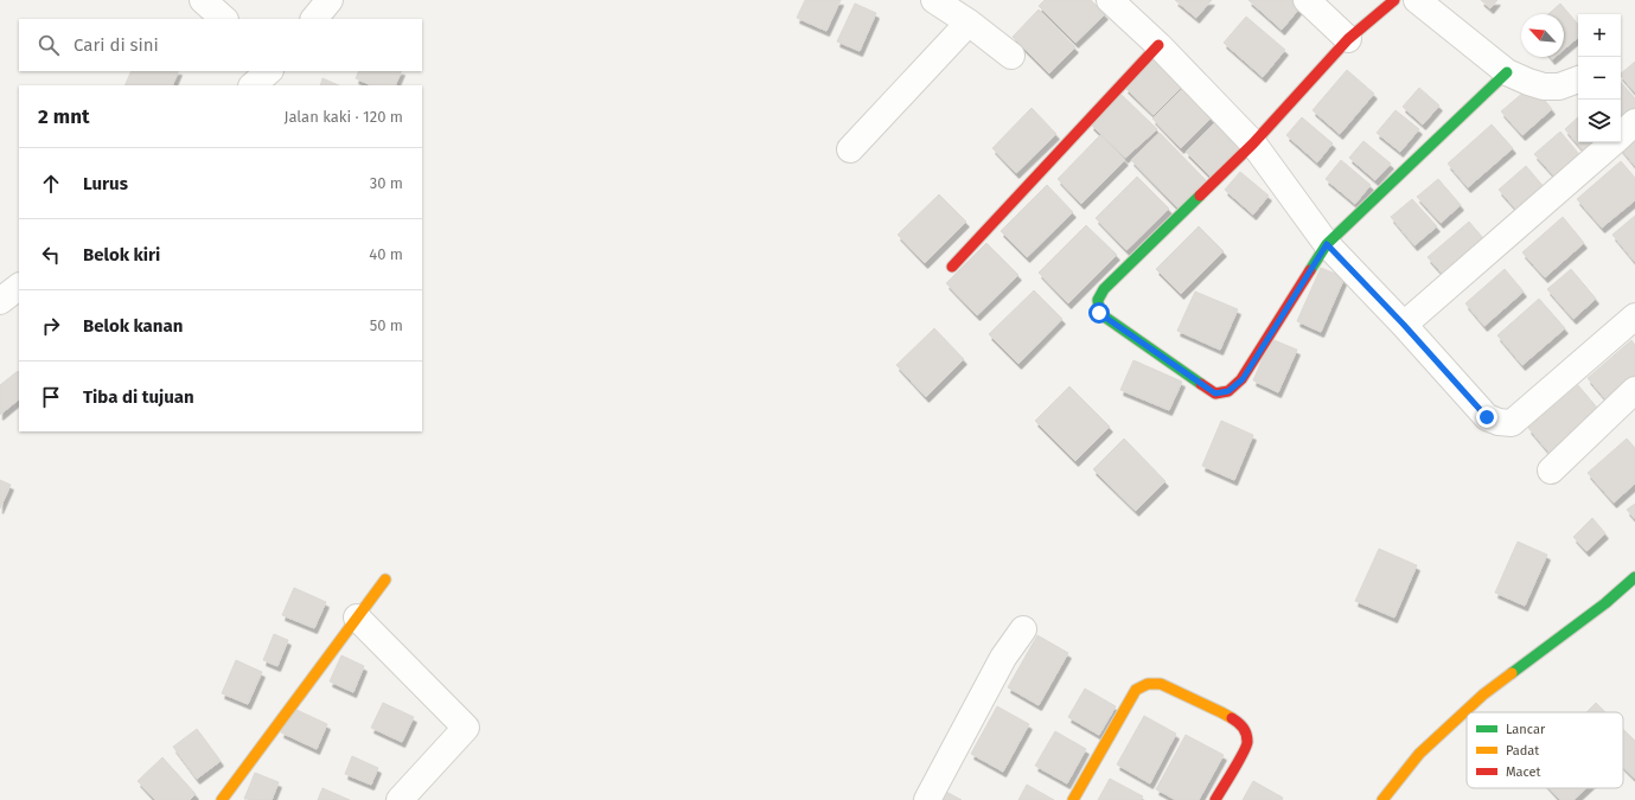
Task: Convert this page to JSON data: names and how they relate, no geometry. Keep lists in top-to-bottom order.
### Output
{
  "legend": ["Lancar", "Padat", "Macet"],
  "north": "top left",
  "page": {
    "map_buttons": ["+", "−"],
    "search": "Cari di sini",
    "heading": ["2 mnt", "Jalan kaki · 120 m"],
    "list": [
      ["Lurus", "30 m"],
      ["Belok kiri", "40 m"],
      ["Belok kanan", "50 m"],
      "Tiba di tujuan"
    ]
  }
}
